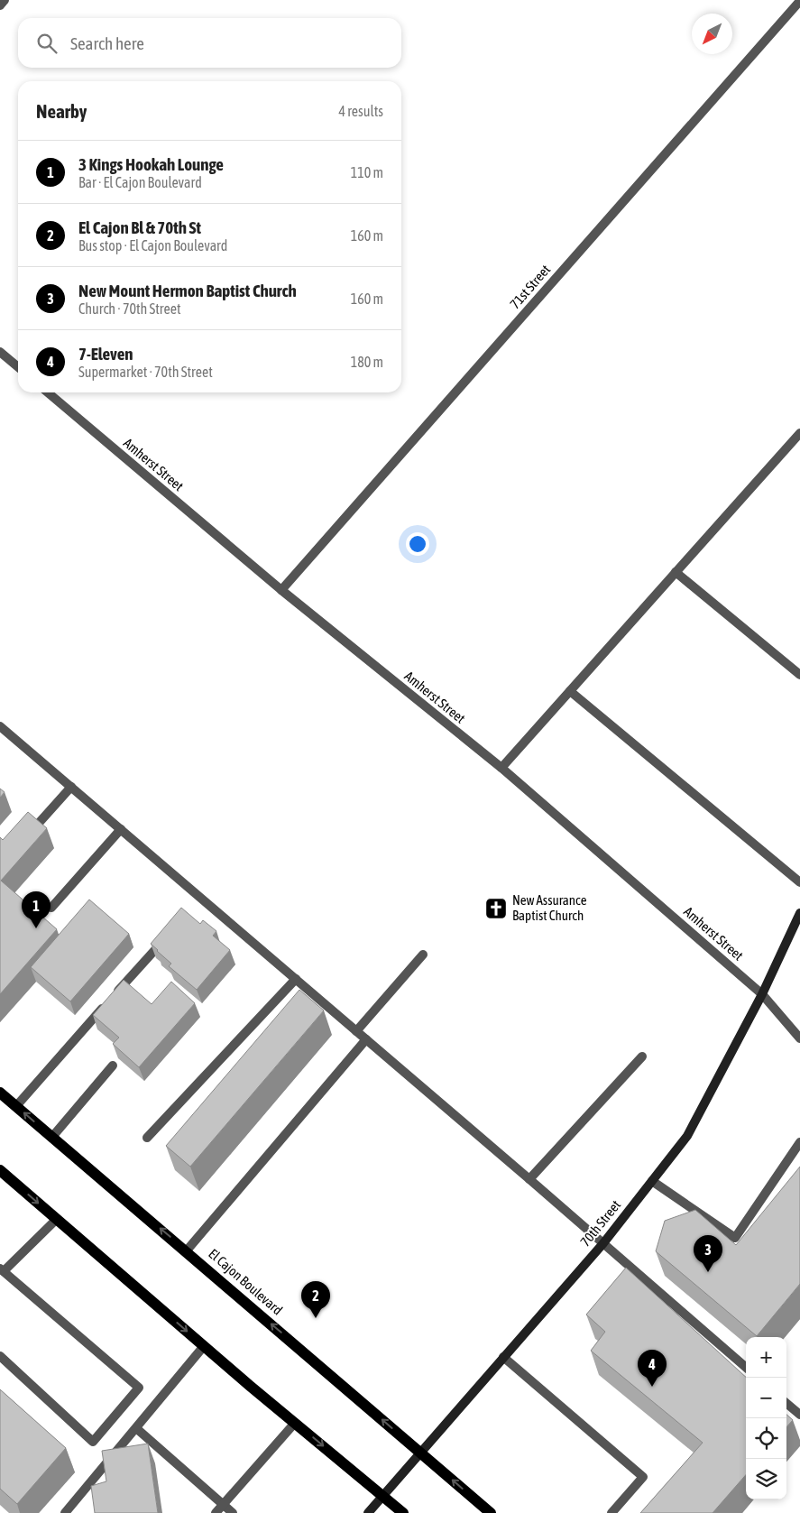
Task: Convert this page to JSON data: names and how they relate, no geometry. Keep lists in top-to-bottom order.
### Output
{
  "streets": {
    "main road": ["70th Street", "El Cajon Boulevard"],
    "street": ["71st Street", "Amherst Street"]
  },
  "crossings": [
    ["71st Street", "Amherst Street"],
    ["Amherst Street", "70th Street"],
    ["70th Street", "El Cajon Boulevard"]
  ],
  "places": {
    "church": ["New Assurance Baptist Church"]
  },
  "north": "bottom left",
  "page": {
    "search": "Search here",
    "heading": ["Nearby", "4 results"],
    "list": [
      {
        "mark": "1",
        "name": "3 Kings Hookah Lounge",
        "note": "Bar · El Cajon Boulevard",
        "value": "110 m"
      },
      {
        "mark": "2",
        "name": "El Cajon Bl & 70th St",
        "note": "Bus stop · El Cajon Boulevard",
        "value": "160 m"
      },
      {
        "mark": "3",
        "name": "New Mount Hermon Baptist Church",
        "note": "Church · 70th Street",
        "value": "160 m"
      },
      {
        "mark": "4",
        "name": "7-Eleven",
        "note": "Supermarket · 70th Street",
        "value": "180 m"
      }
    ],
    "pins": [
      "1",
      "3",
      "2",
      "4"
    ],
    "map_buttons": ["+", "−"]
  }
}
